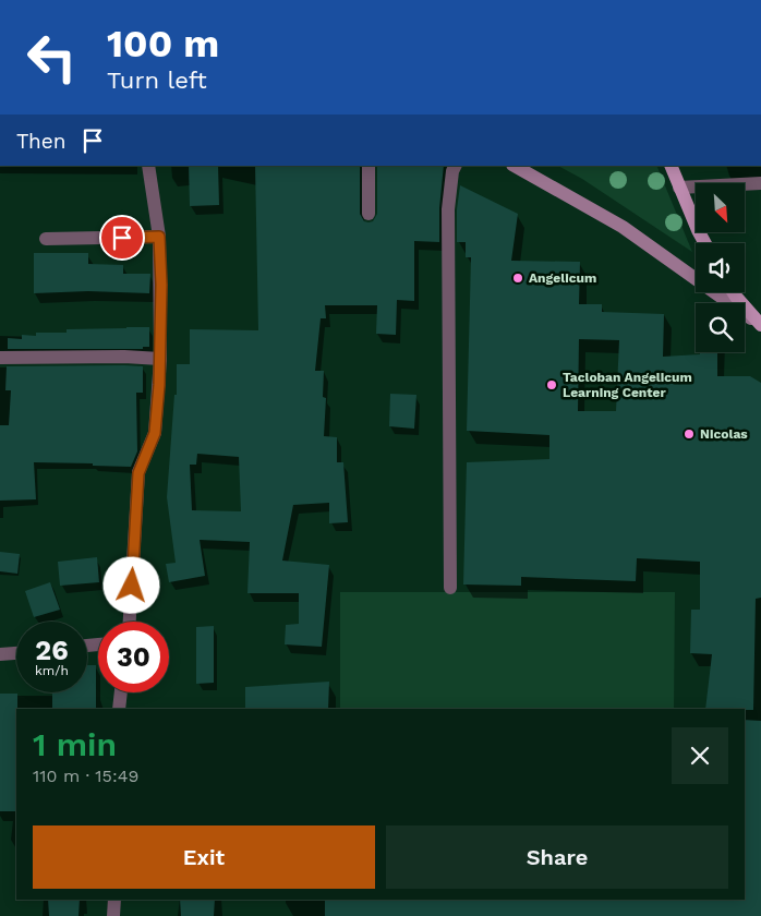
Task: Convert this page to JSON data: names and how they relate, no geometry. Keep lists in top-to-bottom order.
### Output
{
  "places": ["Angelicum", "Tacloban Angelicum Learning Center", "Nicolas"],
  "north": "bottom right",
  "page": {
    "turn": ["100 m", "Turn left"],
    "then": "Then",
    "speed": "26 km/h",
    "limit": "30",
    "heading": ["1 min", "110 m · 15:49"],
    "buttons": ["Exit", "Share"]
  }
}
